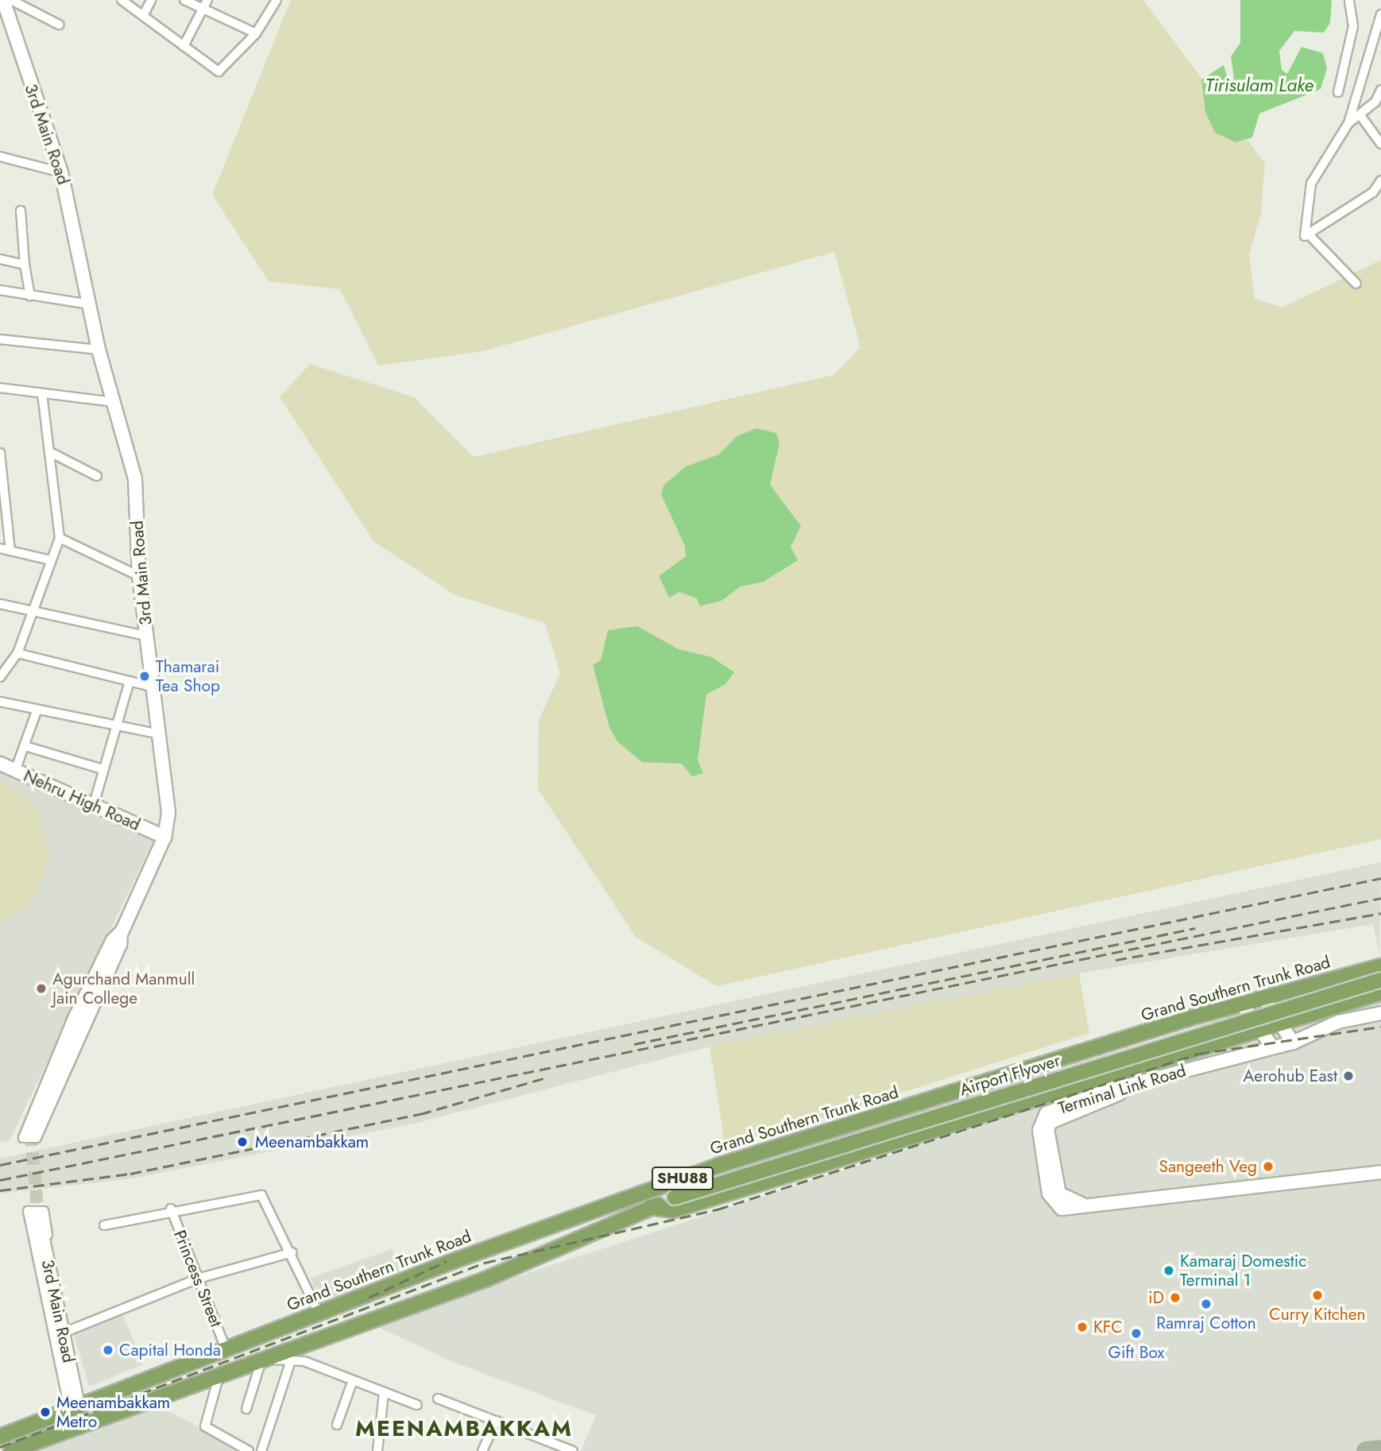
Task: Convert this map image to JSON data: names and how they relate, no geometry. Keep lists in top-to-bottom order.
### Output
{
  "streets": {
    "main road": ["Grand Southern Trunk Road", "Airport Flyover", "SHU88"],
    "street": [
      "3rd Main Road",
      "Nehru High Road",
      "Terminal Link Road",
      "Princess Street"
    ]
  },
  "crossings": [
    ["3rd Main Road", "Nehru High Road"],
    ["3rd Main Road", "Grand Southern Trunk Road"],
    ["Grand Southern Trunk Road", "Princess Street"],
    ["Airport Flyover", "SHU88"]
  ],
  "districts": ["MEENAMBAKKAM"],
  "water": ["Tirisulam Lake"],
  "places": [
    "Thamarai Tea Shop",
    "Agurchand Manmull Jain College",
    "Aerohub East",
    "Meenambakkam",
    "Sangeeth Veg",
    "Kamaraj Domestic Terminal 1",
    "Curry Kitchen",
    "iD",
    "Ramraj Cotton",
    "KFC",
    "Gift Box",
    "Capital Honda",
    "Meenambakkam Metro"
  ]
}
